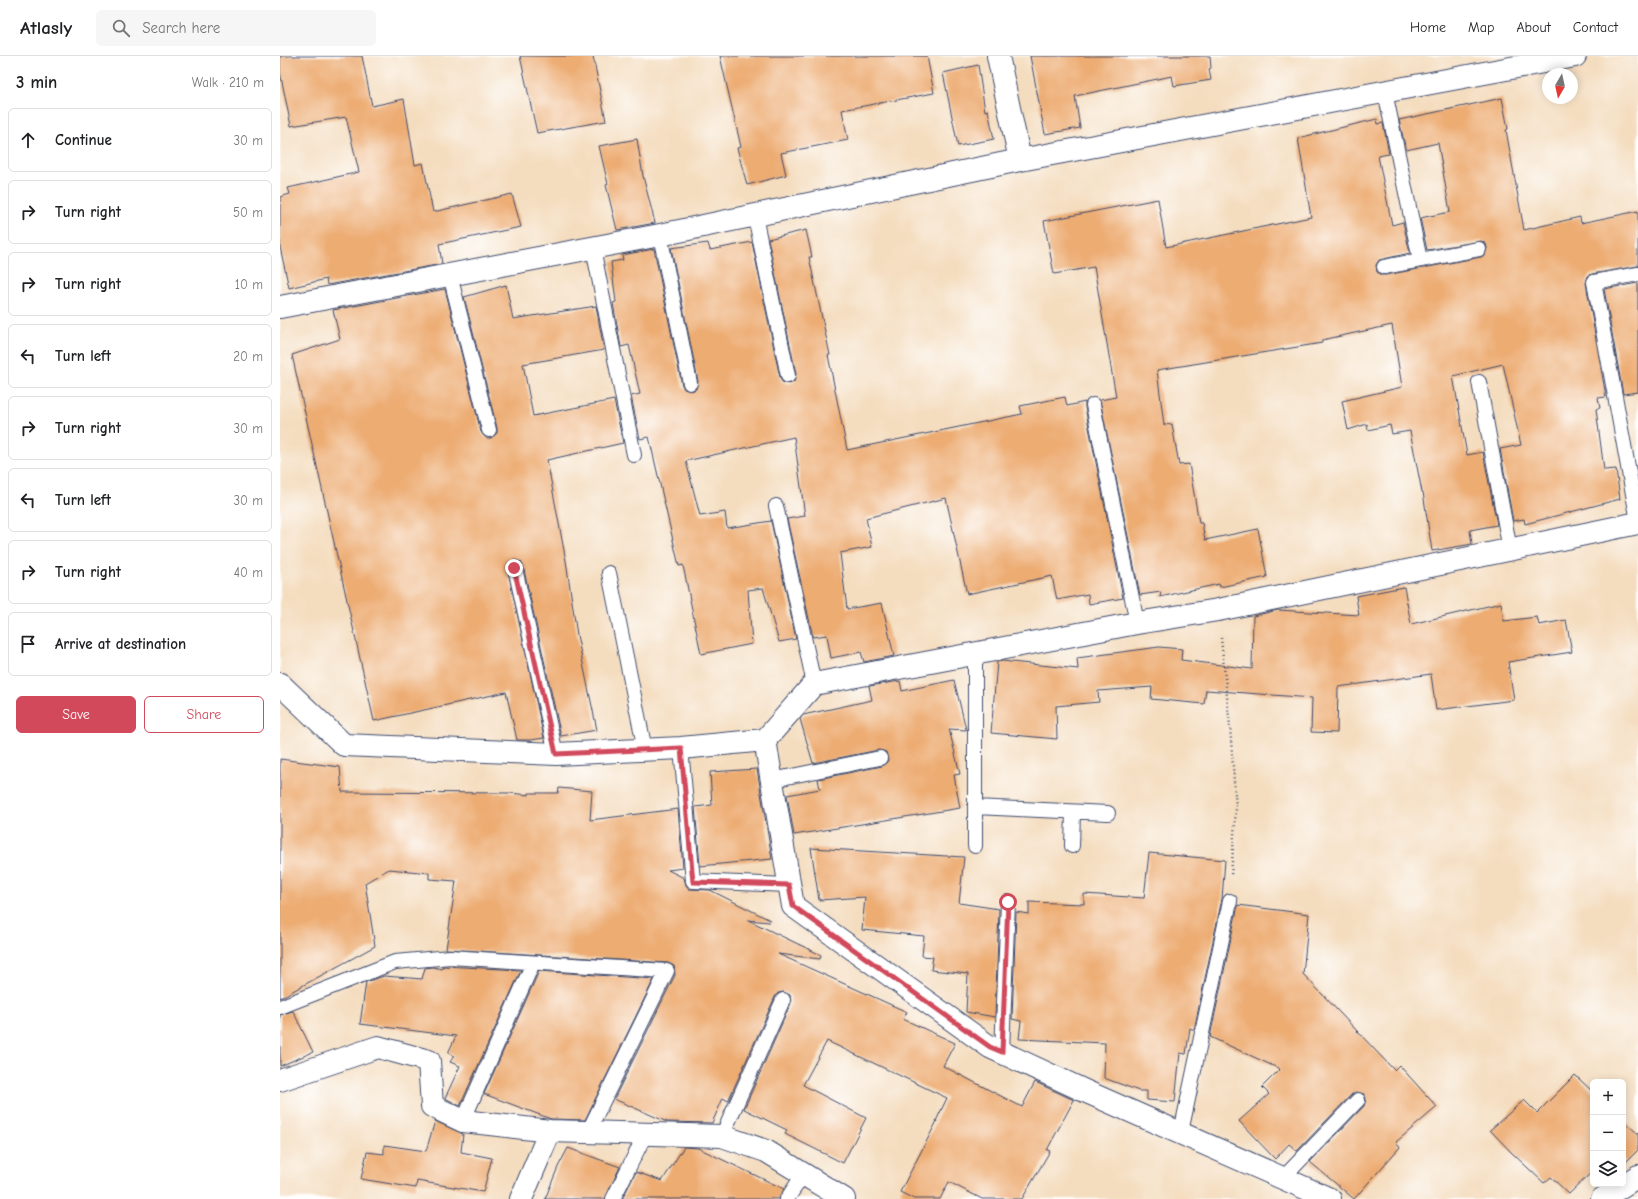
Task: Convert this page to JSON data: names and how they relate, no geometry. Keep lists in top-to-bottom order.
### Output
{
  "north": "bottom",
  "page": {
    "header": "Atlasly",
    "search": "Search here",
    "nav": [
      "Home",
      "Map",
      "About",
      "Contact"
    ],
    "heading": ["3 min", "Walk · 210 m"],
    "list": [
      ["Continue", "30 m"],
      ["Turn right", "50 m"],
      ["Turn right", "10 m"],
      ["Turn left", "20 m"],
      ["Turn right", "30 m"],
      ["Turn left", "30 m"],
      ["Turn right", "40 m"],
      "Arrive at destination"
    ],
    "buttons": ["Save", "Share"],
    "map_buttons": ["+", "−"]
  }
}
